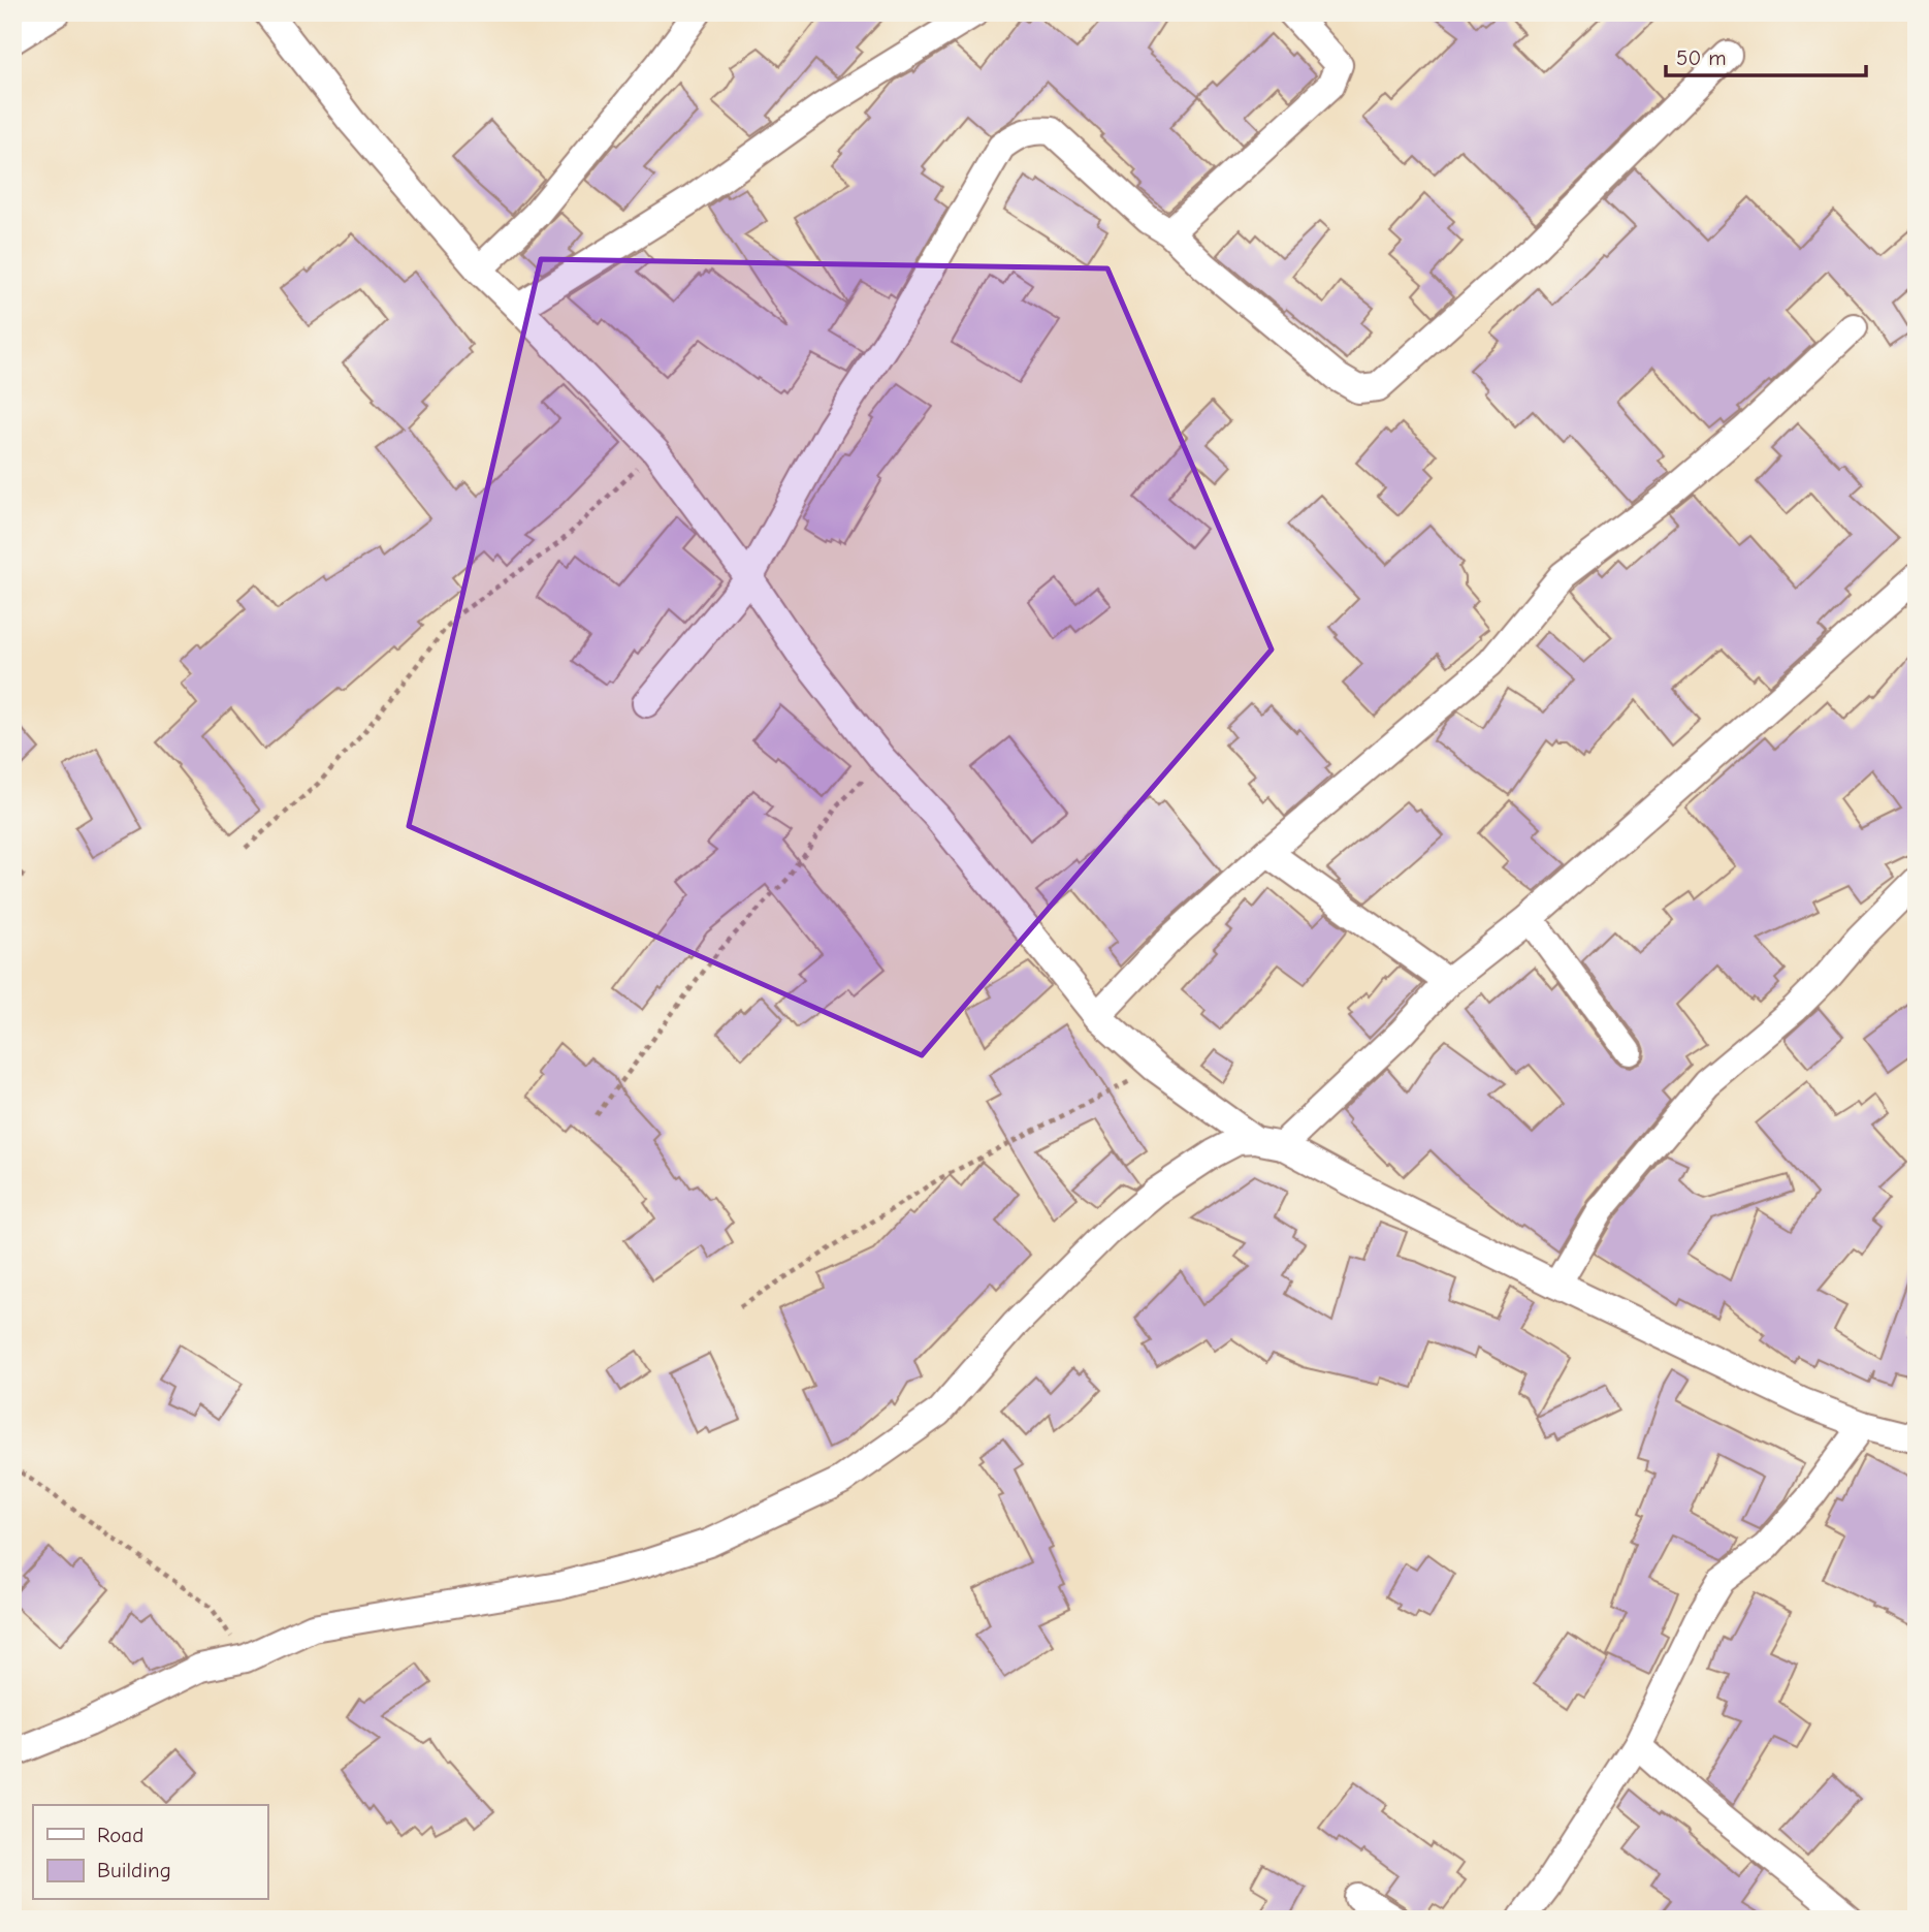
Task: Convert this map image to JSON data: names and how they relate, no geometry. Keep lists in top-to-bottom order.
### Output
{
  "legend": ["Road", "Building"],
  "scale_bar": "50 m"
}
